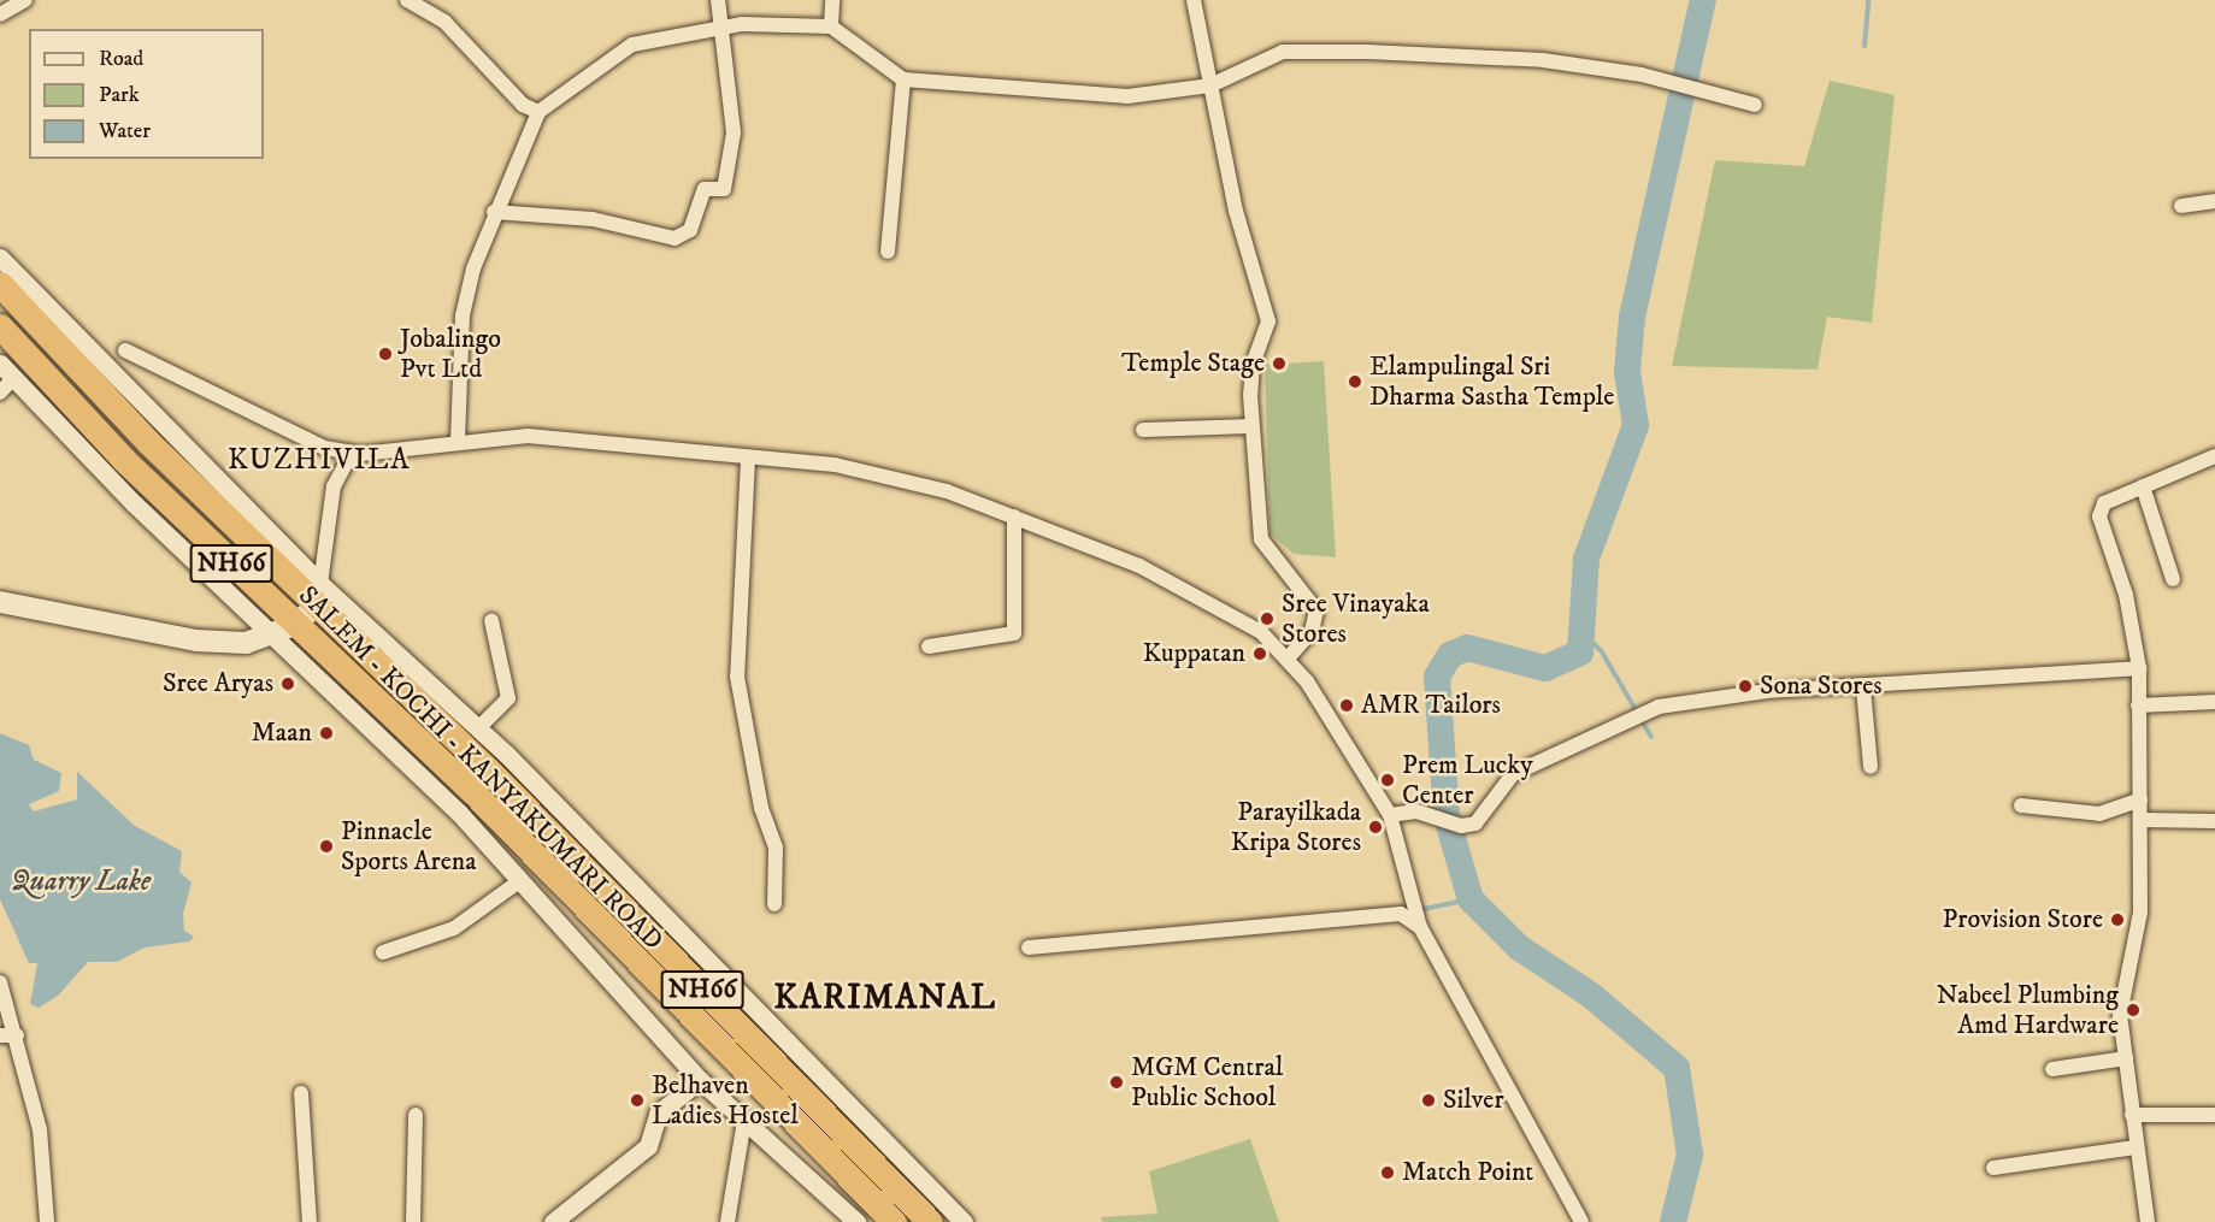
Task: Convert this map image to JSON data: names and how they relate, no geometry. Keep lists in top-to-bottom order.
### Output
{
  "streets": {
    "highway": ["NH66", "SALEM - KOCHI - KANYAKUMARI ROAD"]
  },
  "districts": ["KUZHIVILA", "KARIMANAL"],
  "water": ["Quarry Lake"],
  "places": [
    "Jobalingo Pvt Ltd",
    "Temple Stage",
    "Elampulingal Sri Dharma Sastha Temple",
    "Sree Vinayaka Stores",
    "Kuppatan",
    "Sree Aryas",
    "Sona Stores",
    "AMR Tailors",
    "Maan",
    "Prem Lucky Center",
    "Parayilkada Kripa Stores",
    "Pinnacle Sports Arena",
    "Provision Store",
    "Nabeel Plumbing Amd Hardware",
    "MGM Central Public School",
    "Belhaven Ladies Hostel",
    "Silver",
    "Match Point"
  ],
  "legend": ["Road", "Park", "Water"]
}
